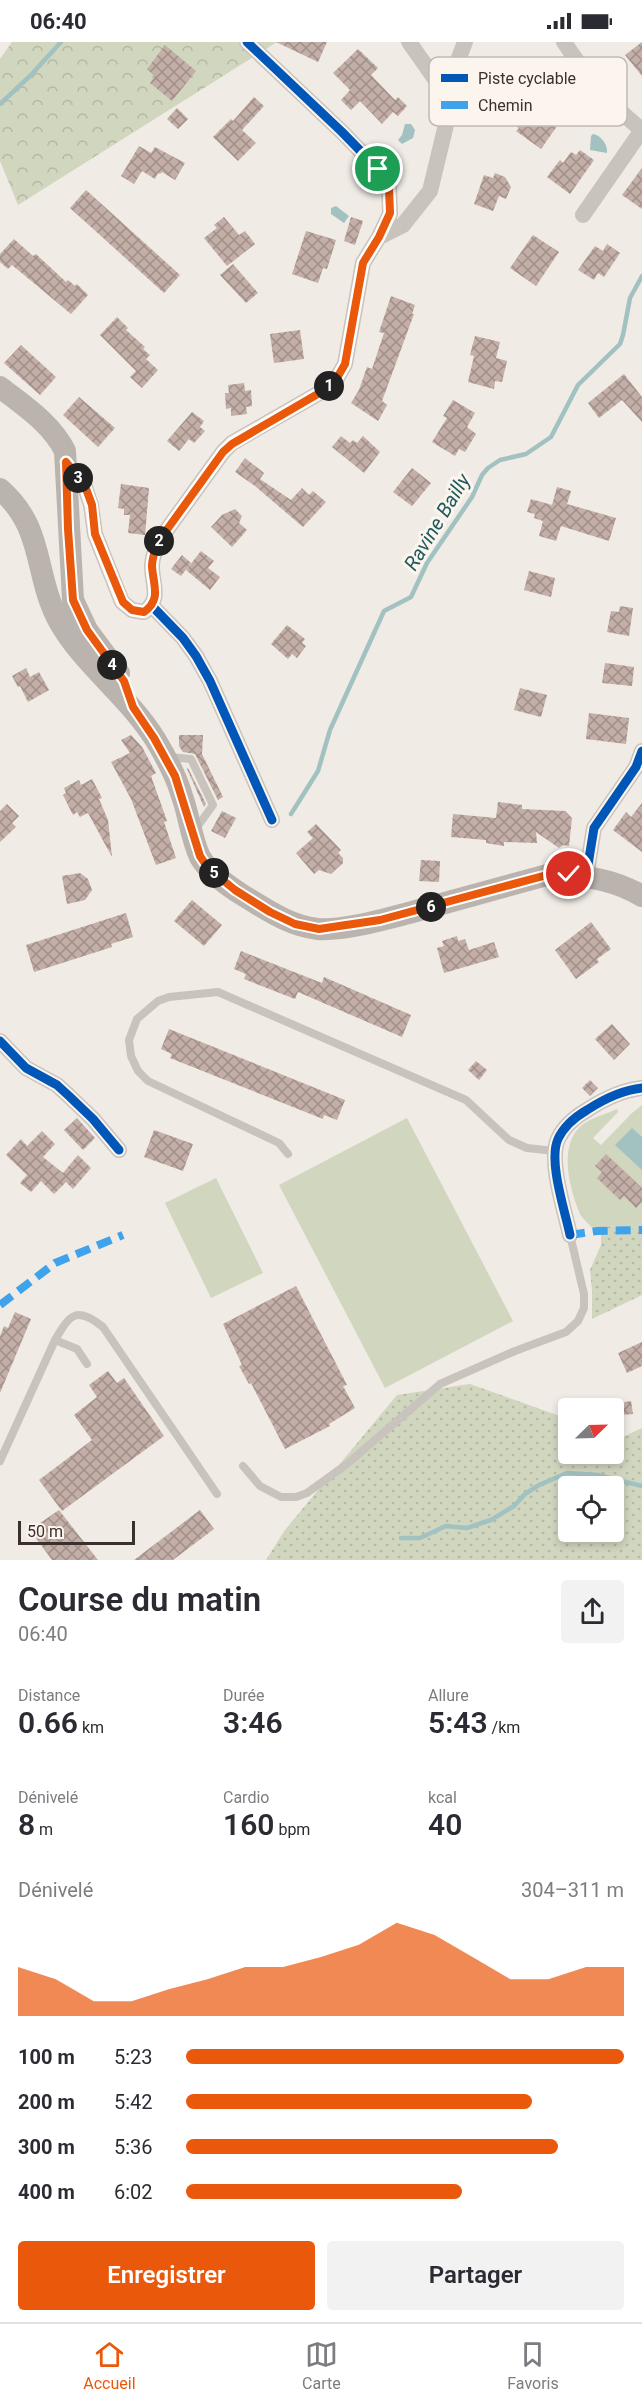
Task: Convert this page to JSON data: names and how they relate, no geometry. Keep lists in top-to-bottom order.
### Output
{
  "water": ["Ravine Bailly"],
  "legend": ["Piste cyclable", "Chemin"],
  "scale_bar": "50 m",
  "north": "top right",
  "page": {
    "status": "06:40",
    "pins": [
      "1",
      "3",
      "2",
      "4",
      "5",
      "6"
    ],
    "scale": "50 m",
    "heading": ["Course du matin", "06:40"],
    "stats": [
      ["Distance", "0.66 km"],
      ["Durée", "3:46"],
      ["Allure", "5:43 /km"],
      ["Dénivelé", "8 m"],
      ["Cardio", "160 bpm"],
      ["kcal", "40"]
    ],
    "chart": ["Dénivelé", "304–311 m"],
    "list": [
      {
        "name": "100 m",
        "note": "5:23"
      },
      {
        "name": "200 m",
        "note": "5:42"
      },
      {
        "name": "300 m",
        "note": "5:36"
      },
      {
        "name": "400 m",
        "note": "6:02"
      }
    ],
    "buttons": ["Enregistrer", "Partager"],
    "tabs": ["Accueil", "Carte", "Favoris"]
  }
}
